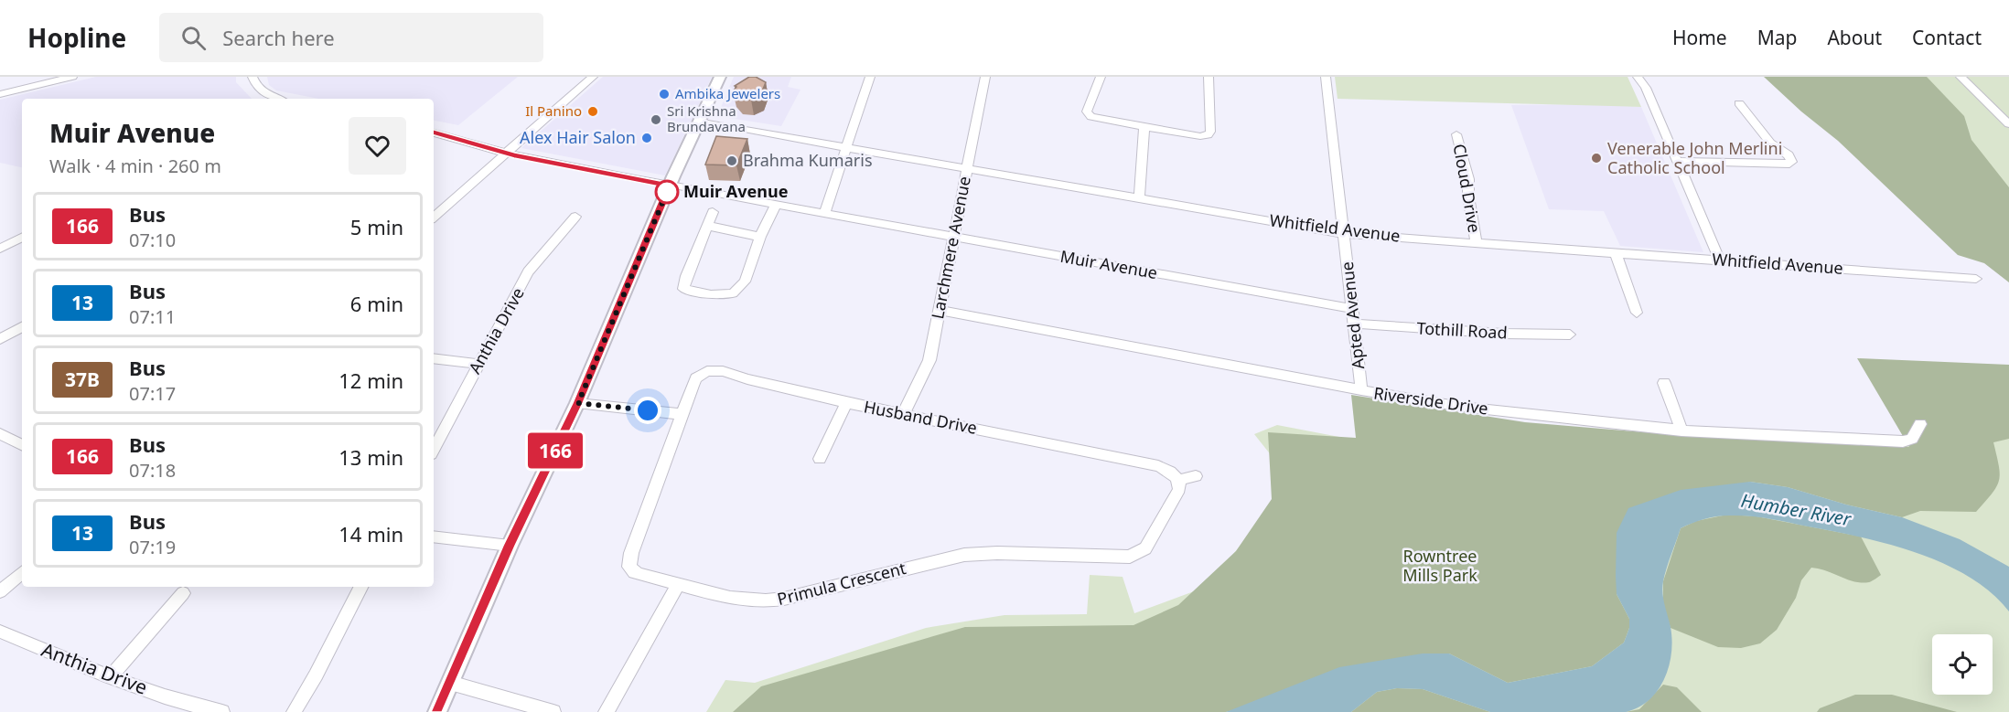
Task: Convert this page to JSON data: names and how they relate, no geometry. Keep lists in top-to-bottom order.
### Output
{
  "streets": {
    "street": [
      "Cloud Drive",
      "Whitfield Avenue",
      "Larchmere Avenue",
      "Muir Avenue",
      "Apted Avenue",
      "Anthia Drive",
      "Tothill Road",
      "Riverside Drive",
      "Husband Drive",
      "Primula Crescent"
    ]
  },
  "crossings": [
    ["Cloud Drive", "Whitfield Avenue"],
    ["Whitfield Avenue", "Larchmere Avenue"],
    ["Whitfield Avenue", "Apted Avenue"],
    ["Larchmere Avenue", "Muir Avenue"],
    ["Larchmere Avenue", "Riverside Drive"],
    ["Larchmere Avenue", "Husband Drive"],
    ["Muir Avenue", "Apted Avenue"],
    ["Apted Avenue", "Tothill Road"],
    ["Apted Avenue", "Riverside Drive"],
    ["Husband Drive", "Primula Crescent"]
  ],
  "water": ["Humber River"],
  "parks": ["Rowntree Mills Park"],
  "places": [
    "Ambika Jewelers",
    "Il Panino",
    "Sri Krishna Brundavana",
    "Alex Hair Salon",
    "Venerable John Merlini Catholic School",
    "Brahma Kumaris",
    "Muir Avenue"
  ],
  "lines": ["bus line 166"],
  "page": {
    "header": "Hopline",
    "search": "Search here",
    "nav": [
      "Home",
      "Map",
      "About",
      "Contact"
    ],
    "on_map": "166",
    "heading": ["Muir Avenue", "Walk · 4 min · 260 m"],
    "list": [
      {
        "mark": "166",
        "name": "Bus",
        "note": "07:10",
        "value": "5 min"
      },
      {
        "mark": "13",
        "name": "Bus",
        "note": "07:11",
        "value": "6 min"
      },
      {
        "mark": "37B",
        "name": "Bus",
        "note": "07:17",
        "value": "12 min"
      },
      {
        "mark": "166",
        "name": "Bus",
        "note": "07:18",
        "value": "13 min"
      },
      {
        "mark": "13",
        "name": "Bus",
        "note": "07:19",
        "value": "14 min"
      }
    ]
  }
}
